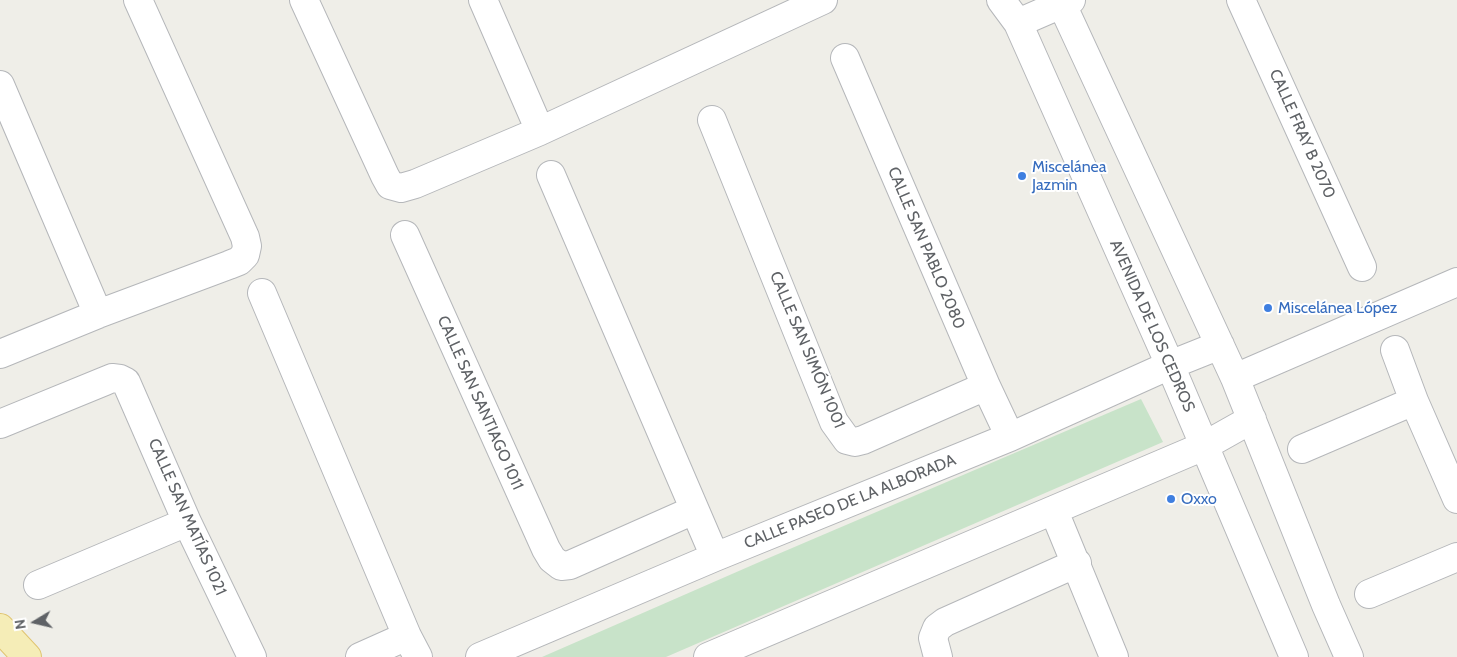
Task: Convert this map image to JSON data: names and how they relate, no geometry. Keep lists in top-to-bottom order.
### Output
{
  "streets": {
    "street": [
      "CALLE FRAY B 2070",
      "CALLE SAN PABLO 2080",
      "AVENIDA DE LOS CEDROS",
      "CALLE SAN SIMÓN 1001",
      "CALLE SAN SANTIAGO 1011",
      "CALLE PASEO DE LA ALBORADA",
      "CALLE SAN MATÍAS 1021"
    ]
  },
  "crossings": [
    ["CALLE SAN PABLO 2080", "CALLE SAN SIMÓN 1001"],
    ["CALLE SAN PABLO 2080", "CALLE PASEO DE LA ALBORADA"],
    ["AVENIDA DE LOS CEDROS", "CALLE PASEO DE LA ALBORADA"]
  ],
  "places": ["Miscelánea Jazmin", "Miscelánea López", "Oxxo"],
  "north": "left"
}
